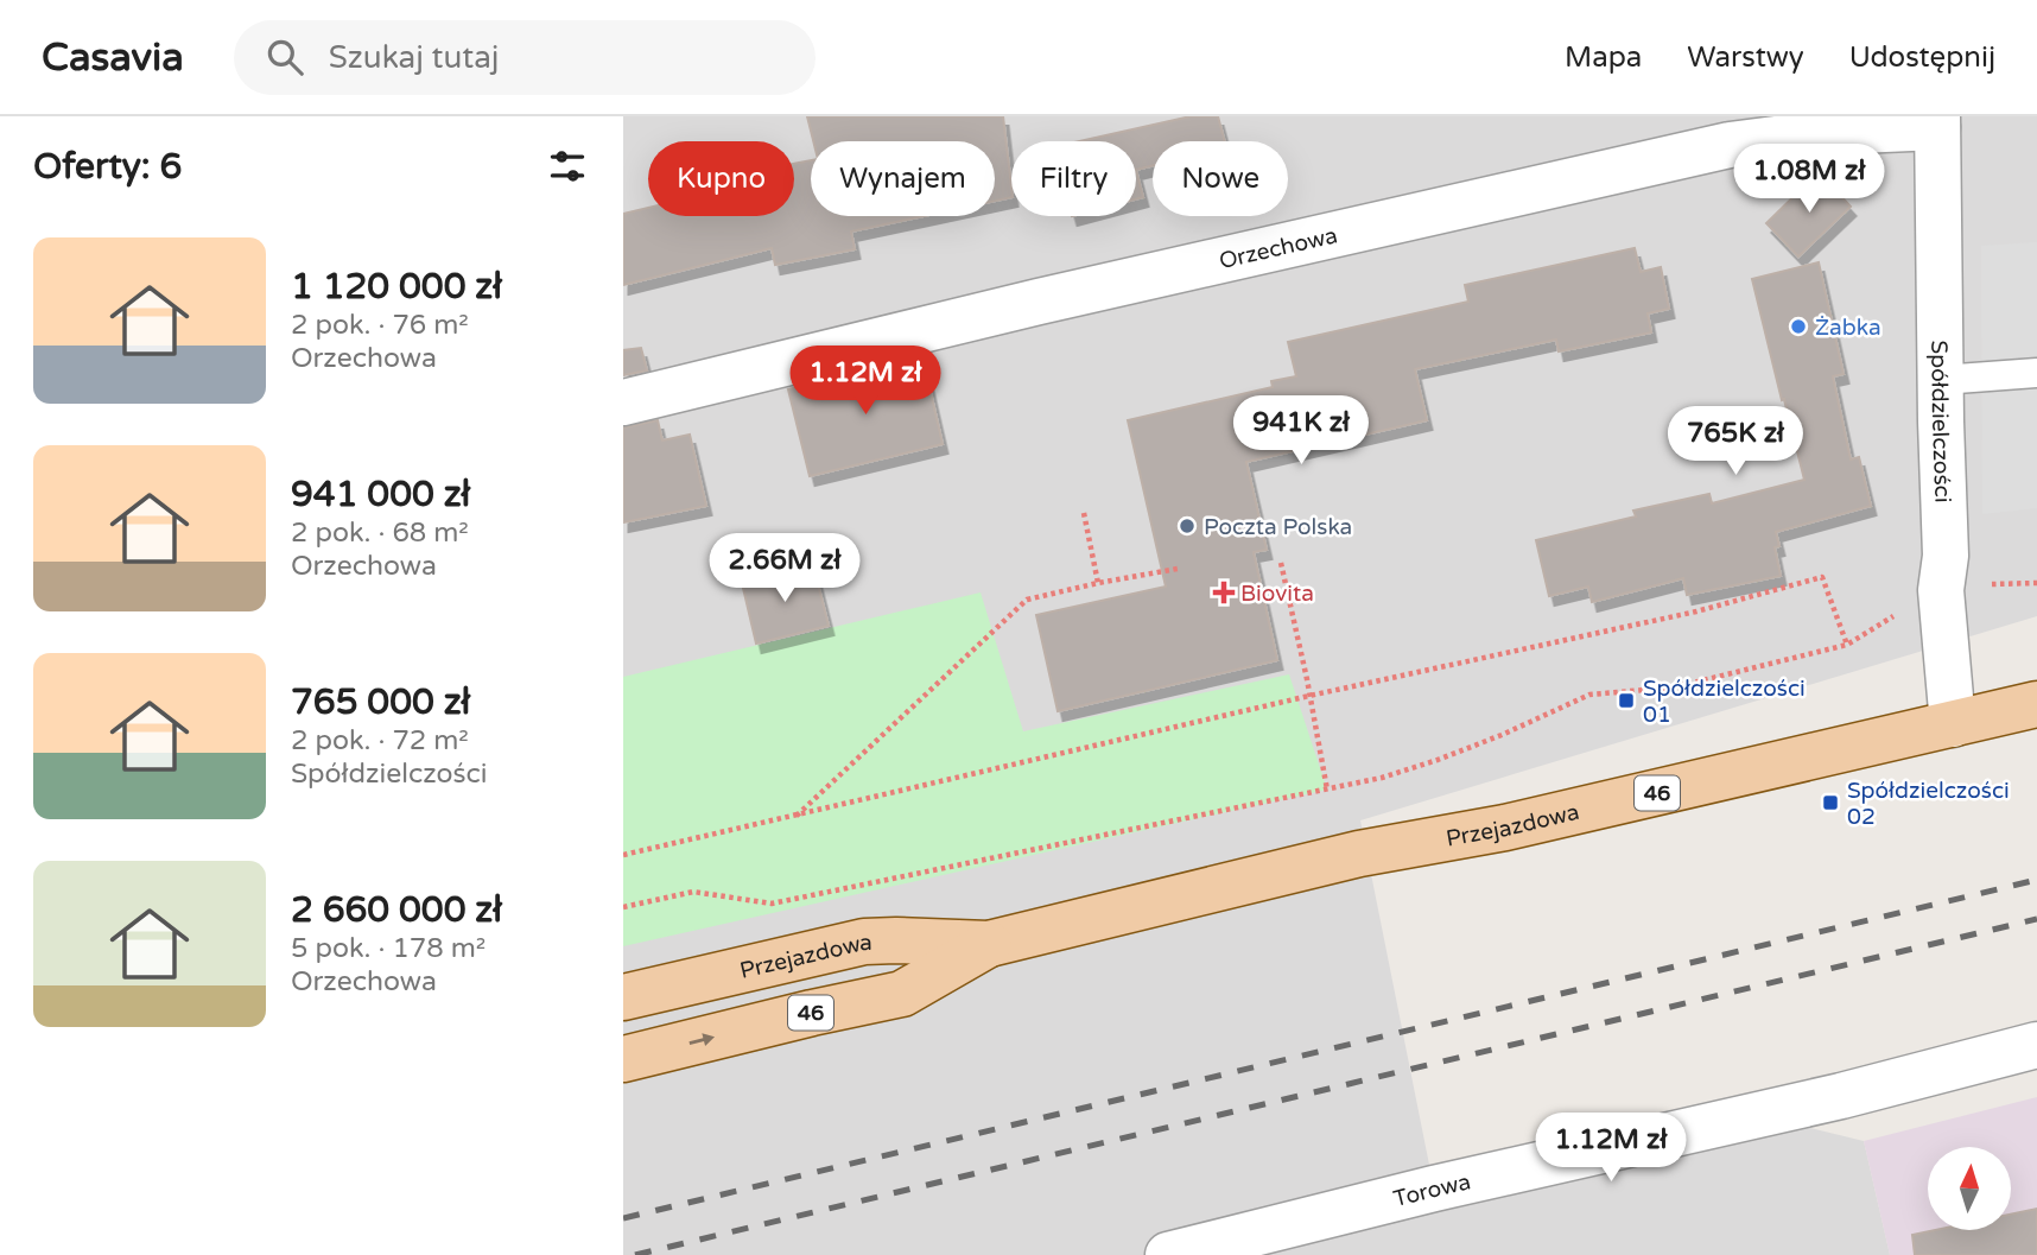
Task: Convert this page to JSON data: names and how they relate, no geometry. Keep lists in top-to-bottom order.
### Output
{
  "streets": {
    "main road": ["46", "Przejazdowa"],
    "street": ["Orzechowa", "Spółdzielczości", "Torowa"]
  },
  "crossings": [
    ["Orzechowa", "Spółdzielczości"],
    ["Spółdzielczości", "Przejazdowa"]
  ],
  "places": {
    "other": ["Żabka", "Poczta Polska"],
    "health": ["Biovita"],
    "transit": ["Spółdzielczości 01", "Spółdzielczości 02"]
  },
  "north": "top",
  "page": {
    "header": "Casavia",
    "search": "Szukaj tutaj",
    "nav": ["Mapa", "Warstwy", "Udostępnij"],
    "heading": "Oferty: 6",
    "chip": [
      "Kupno",
      "Wynajem",
      "Filtry",
      "Nowe"
    ],
    "price": [
      "1.08M zł",
      "1.12M zł",
      "941K zł",
      "765K zł",
      "2.66M zł",
      "1.12M zł"
    ],
    "list": [
      {
        "name": "1 120 000 zł",
        "note": "2 pok. · 76 m² · Orzechowa"
      },
      {
        "name": "941 000 zł",
        "note": "2 pok. · 68 m² · Orzechowa"
      },
      {
        "name": "765 000 zł",
        "note": "2 pok. · 72 m² · Spółdzielczości"
      },
      {
        "name": "2 660 000 zł",
        "note": "5 pok. · 178 m² · Orzechowa"
      }
    ]
  }
}
